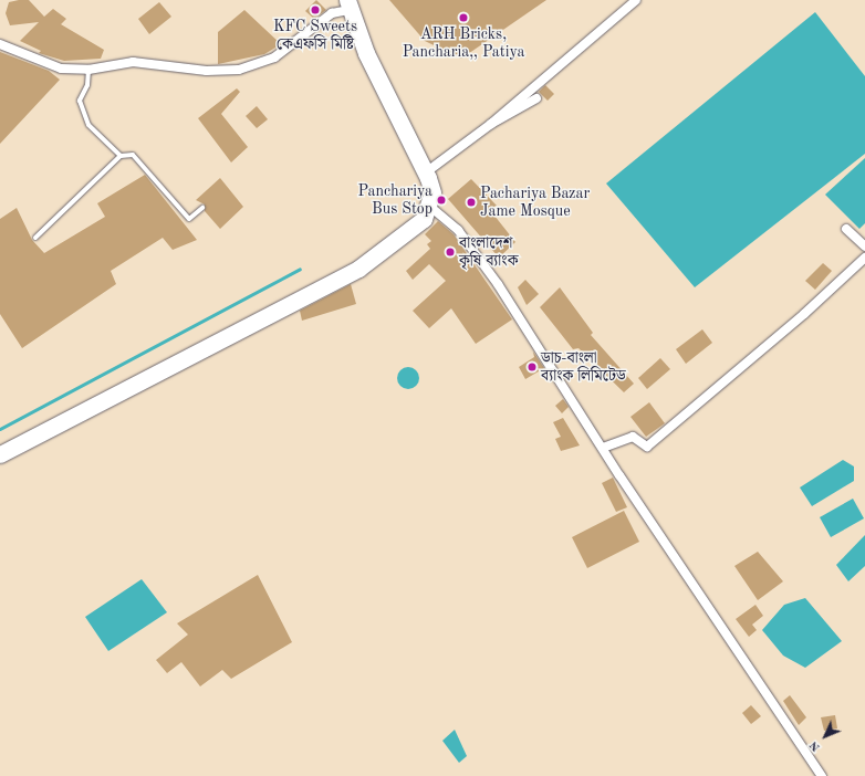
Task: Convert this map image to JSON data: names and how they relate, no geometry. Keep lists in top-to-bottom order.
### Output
{
  "places": [
    "KFC Sweets কেএফসি মিষ্টি",
    "ARH Bricks, Pancharia,, Patiya",
    "Panchariya Bus Stop",
    "Pachariya Bazar Jame Mosque",
    "বাংলাদেশ কৃষি ব্যাংক",
    "ডাচ-বাংলা ব্যাংক লিমিটেড"
  ],
  "north": "bottom left"
}
